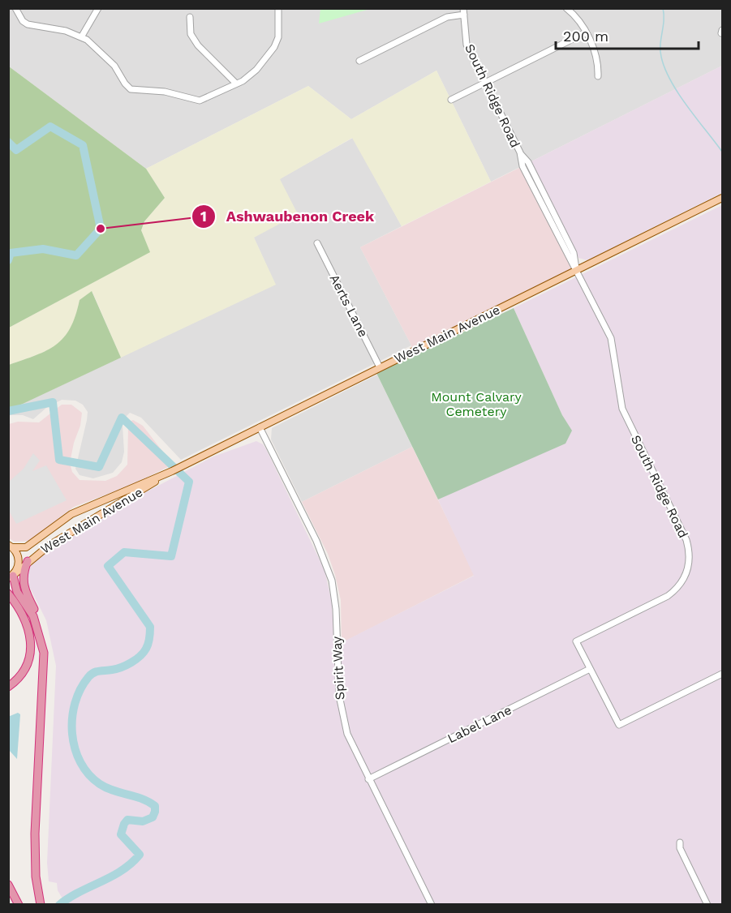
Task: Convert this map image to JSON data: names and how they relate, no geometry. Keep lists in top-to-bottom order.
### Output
{
  "streets": {
    "main road": ["West Main Avenue"],
    "street": [
      "South Ridge Road",
      "Aerts Lane",
      "Spirit Way",
      "Label Lane"
    ]
  },
  "crossings": [
    ["South Ridge Road", "West Main Avenue"],
    ["South Ridge Road", "Label Lane"],
    ["Aerts Lane", "West Main Avenue"],
    ["West Main Avenue", "Spirit Way"],
    ["Spirit Way", "Label Lane"]
  ],
  "parks": ["Mount Calvary Cemetery"],
  "places": ["Ashwaubenon Creek"],
  "scale_bar": "200 m"
}
